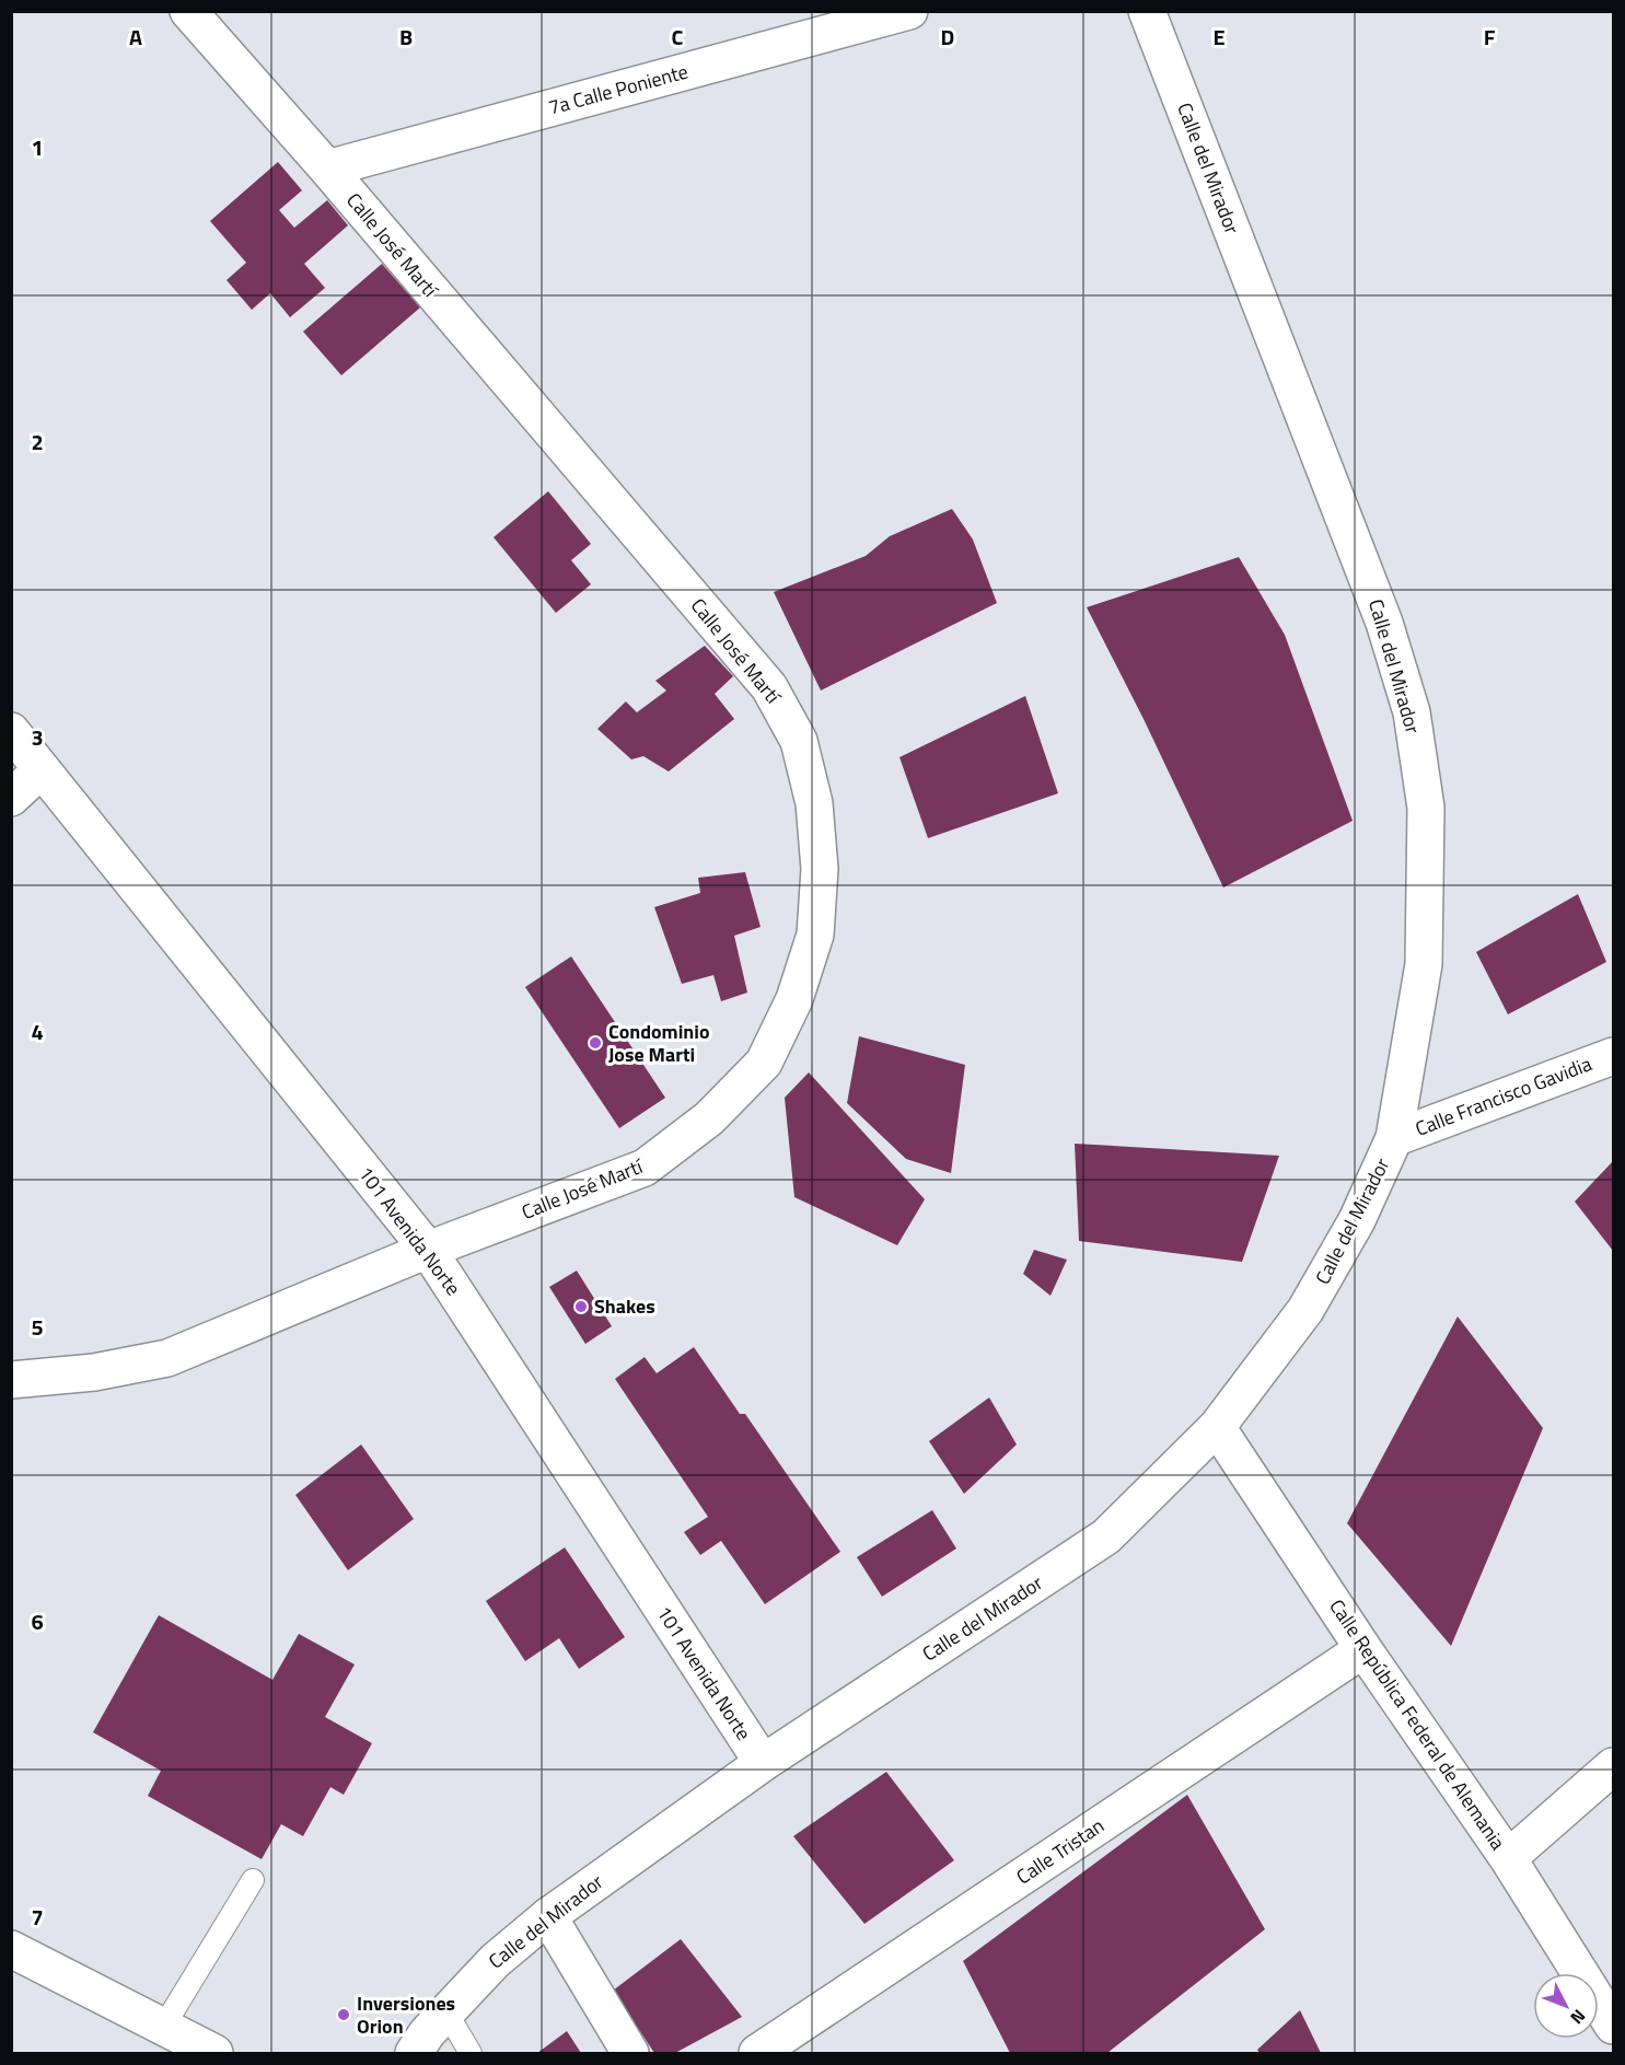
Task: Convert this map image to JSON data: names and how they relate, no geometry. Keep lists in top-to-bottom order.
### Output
{
  "streets": {
    "street": [
      "7a Calle Poniente",
      "Calle del Mirador",
      "Calle José Martí",
      "Calle Francisco Gavidia",
      "101 Avenida Norte",
      "Calle República Federal de Alemania",
      "Calle Tristan"
    ]
  },
  "crossings": [
    ["7a Calle Poniente", "Calle José Martí"],
    ["Calle del Mirador", "Calle Francisco Gavidia"],
    ["Calle del Mirador", "101 Avenida Norte"],
    ["Calle del Mirador", "Calle República Federal de Alemania"],
    ["Calle José Martí", "101 Avenida Norte"],
    ["Calle República Federal de Alemania", "Calle Tristan"]
  ],
  "places": ["Condominio Jose Marti", "Shakes", "Inversiones Orion"],
  "north": "bottom right",
  "grid": {
    "columns": [
      "A",
      "B",
      "C",
      "D",
      "E",
      "F"
    ],
    "rows": [
      "1",
      "2",
      "3",
      "4",
      "5",
      "6",
      "7"
    ]
  }
}
